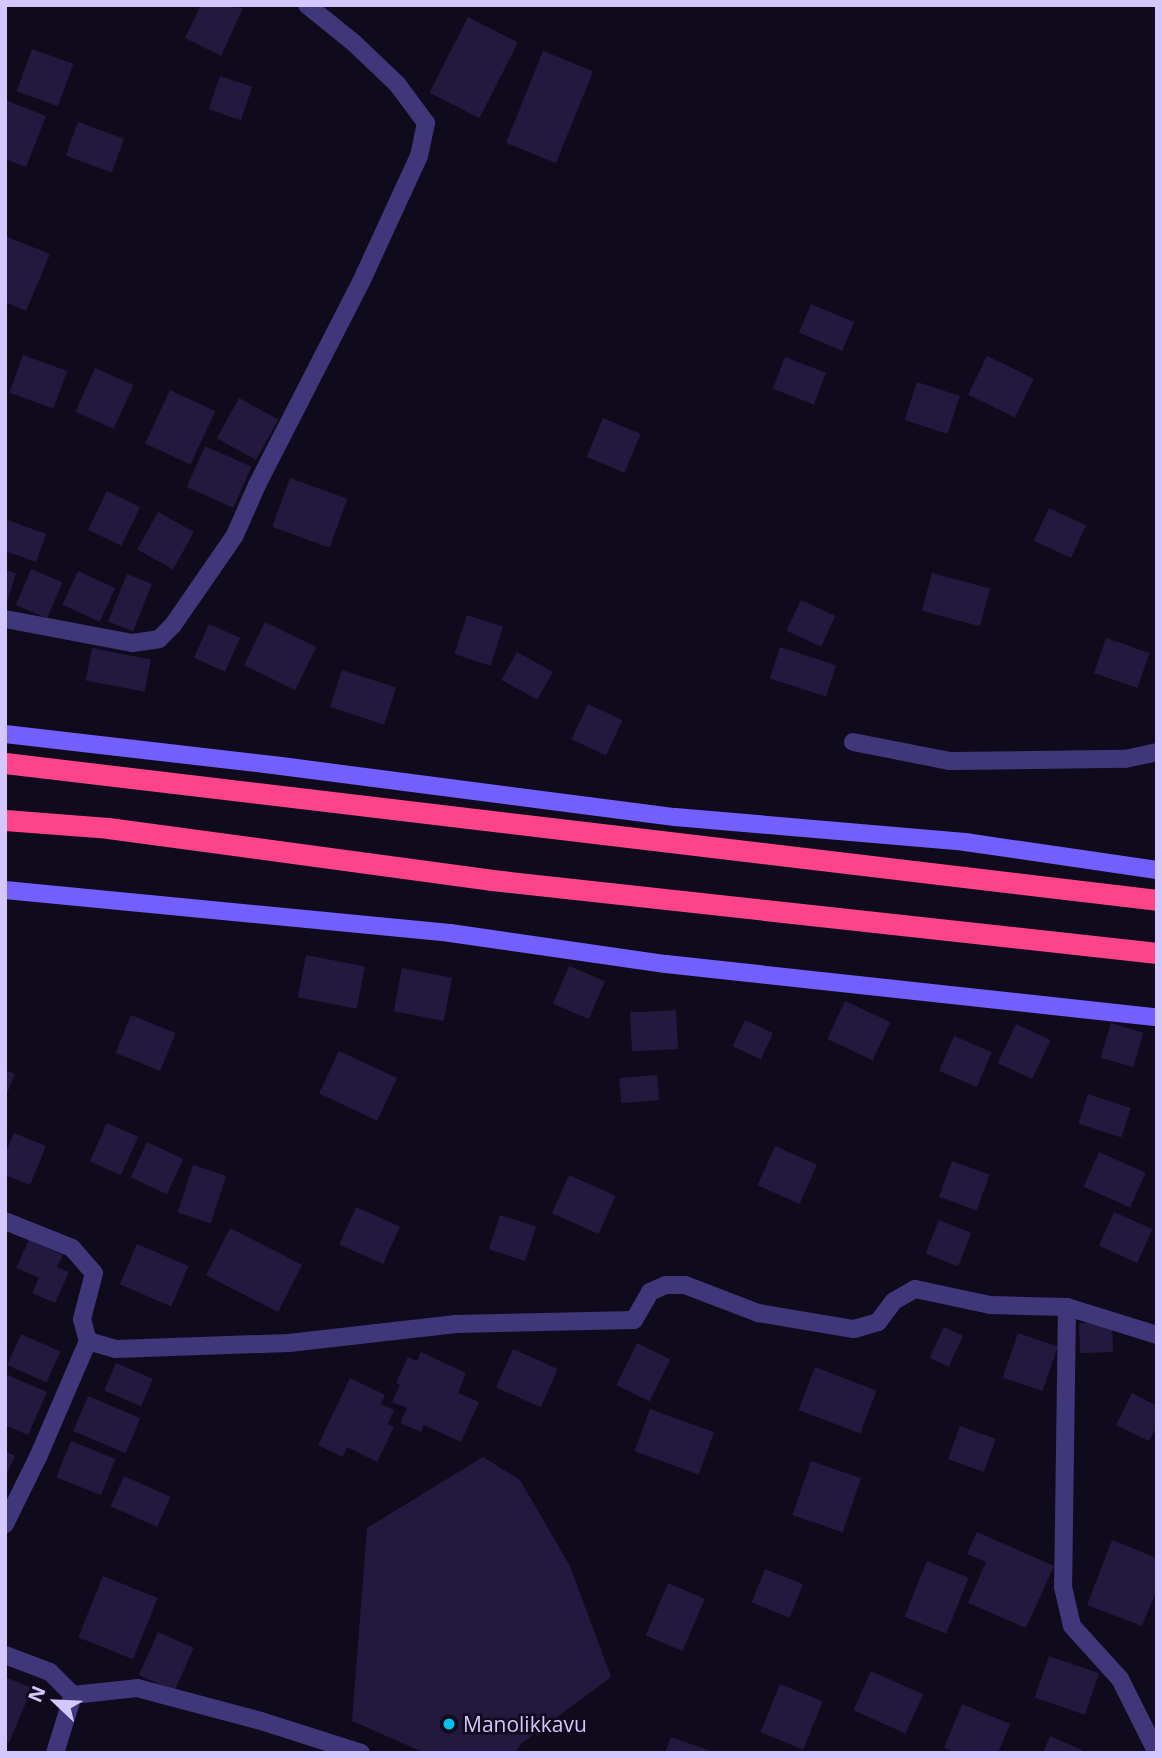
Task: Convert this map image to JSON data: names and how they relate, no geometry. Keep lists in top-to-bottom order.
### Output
{
  "places": ["Manolikkavu"],
  "north": "top left"
}
